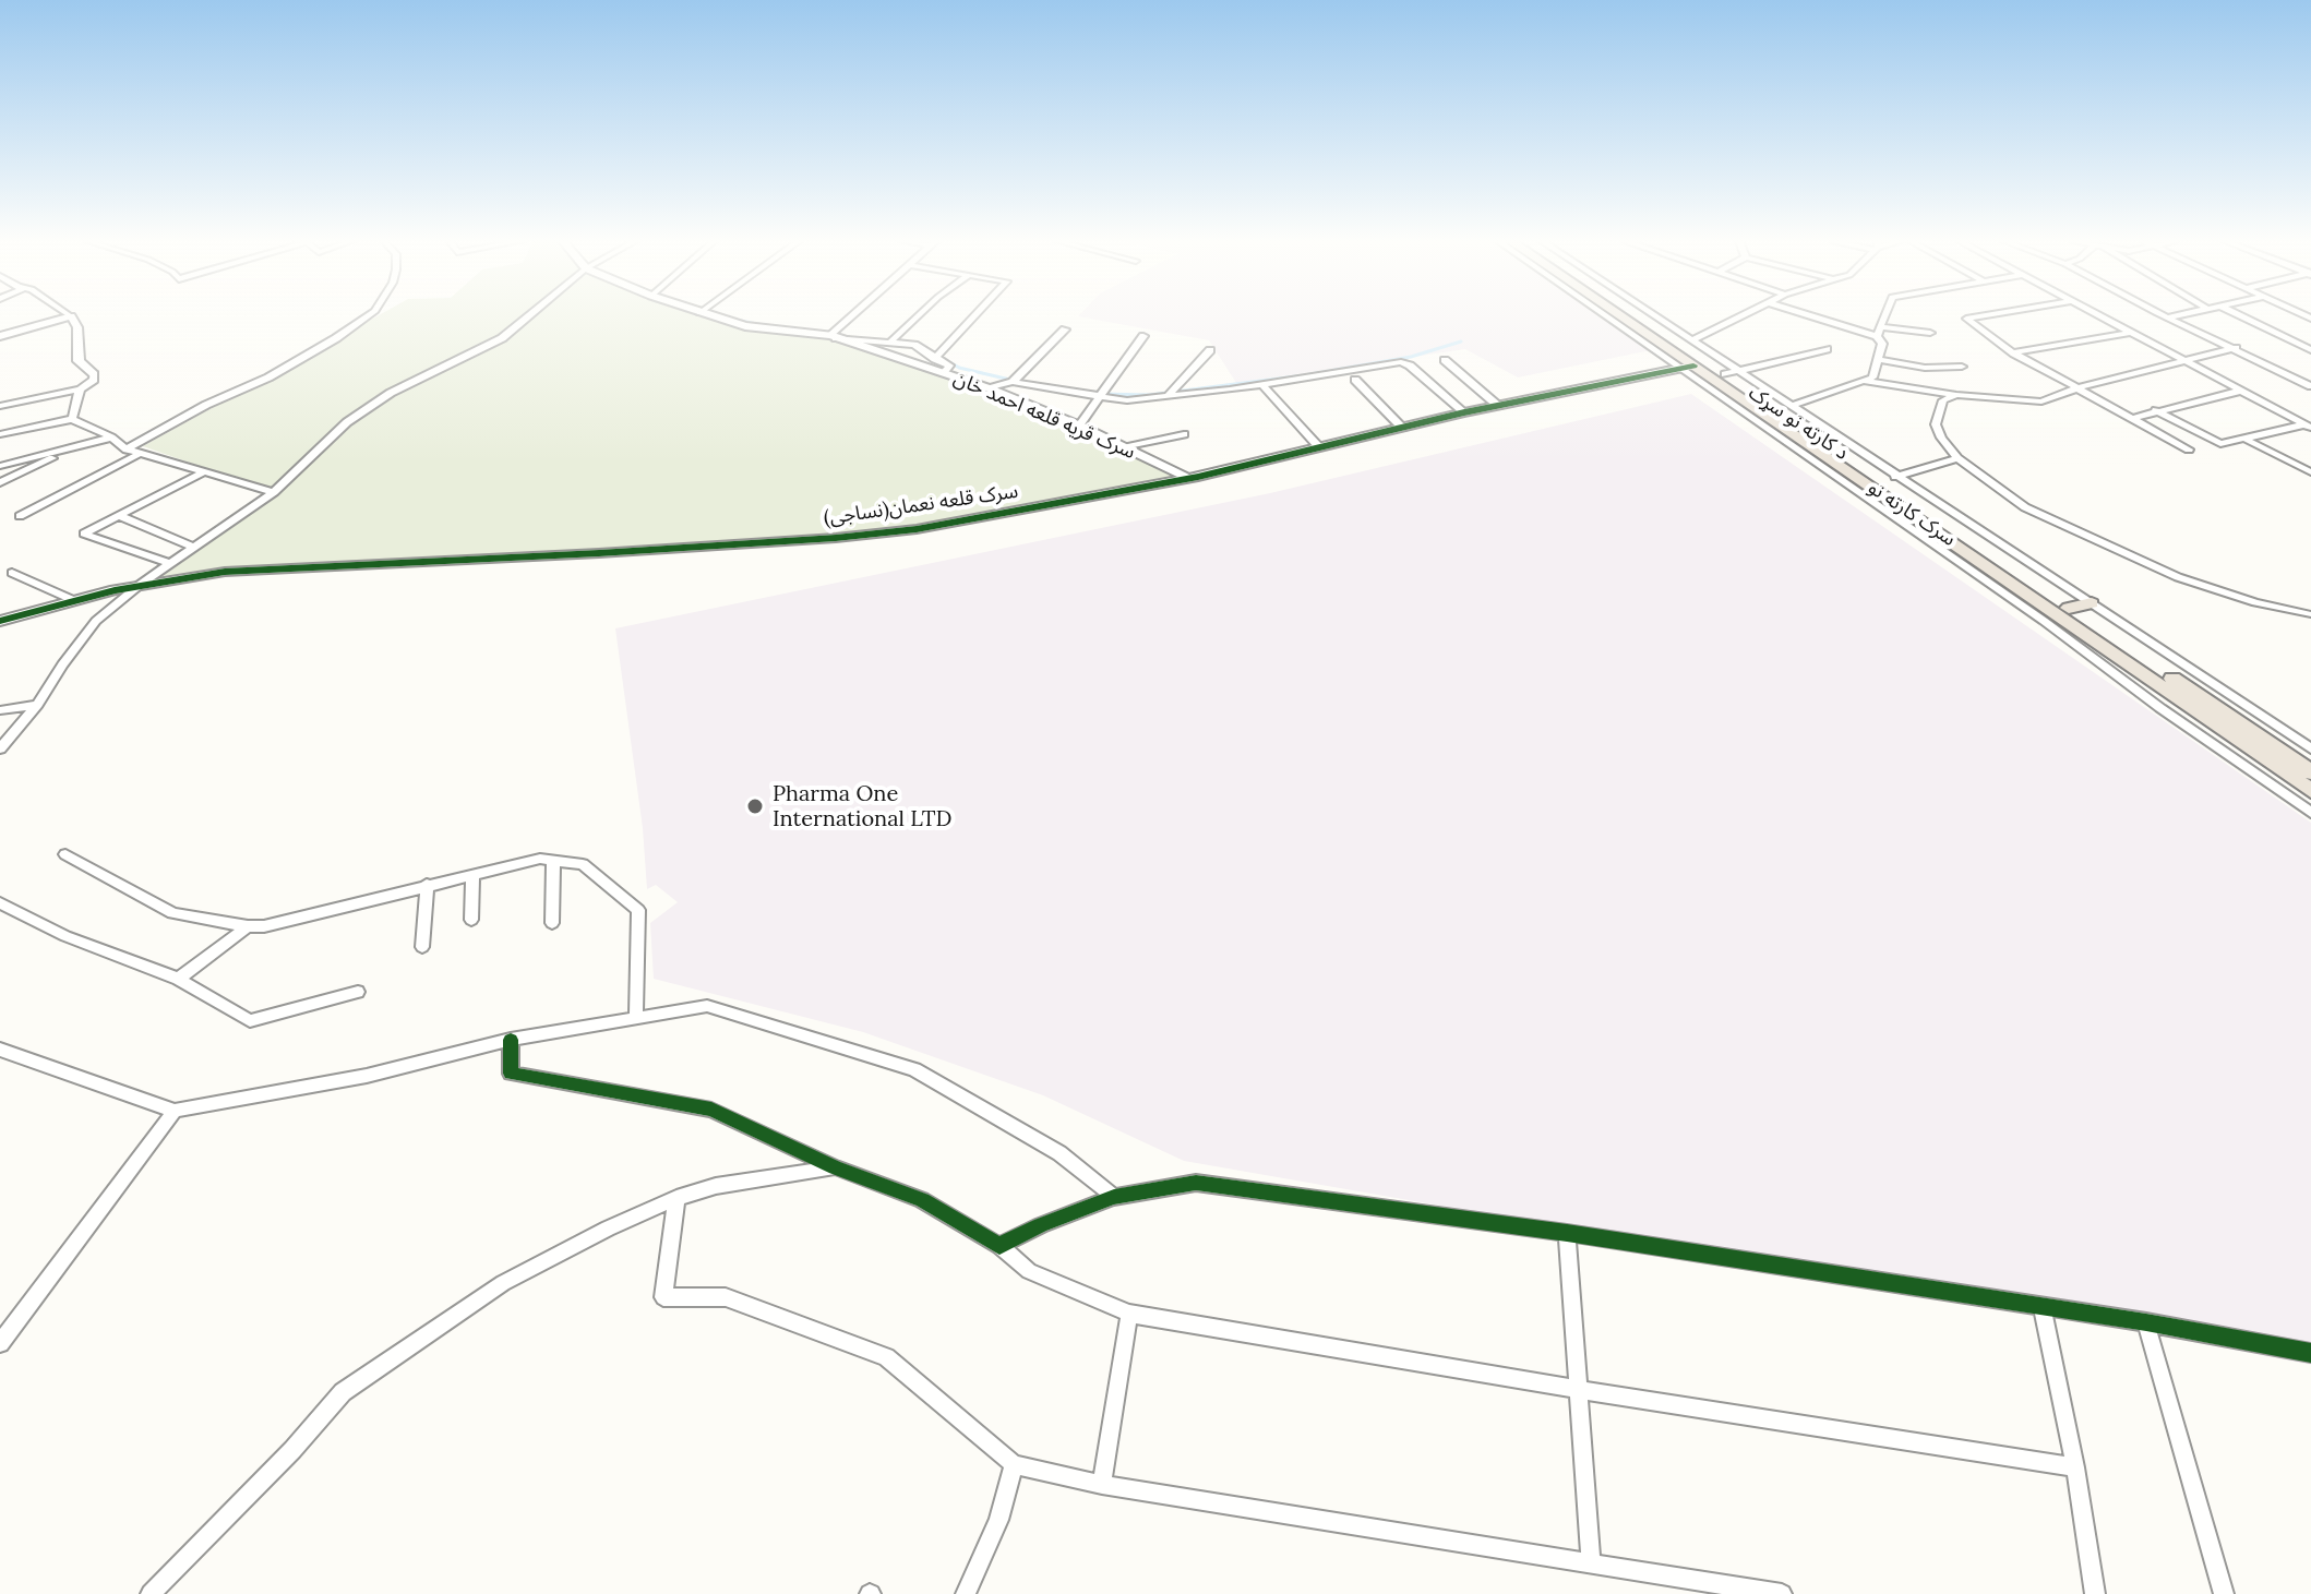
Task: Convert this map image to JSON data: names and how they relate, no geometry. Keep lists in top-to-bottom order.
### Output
{
  "streets": {
    "highway": ["د کارته نو سړک", "سرک کارته نو"],
    "street": ["سرک قریه قلعه احمد خان", "سرک قلعه نعمان(نساجی)"]
  },
  "crossings": [
    ["سرک قریه قلعه احمد خان", "سرک قلعه نعمان(نساجی)"],
    ["د کارته نو سړک", "سرک کارته نو"],
    ["سرک قلعه نعمان(نساجی)", "سرک کارته نو"]
  ],
  "places": ["Pharma One International LTD"]
}
